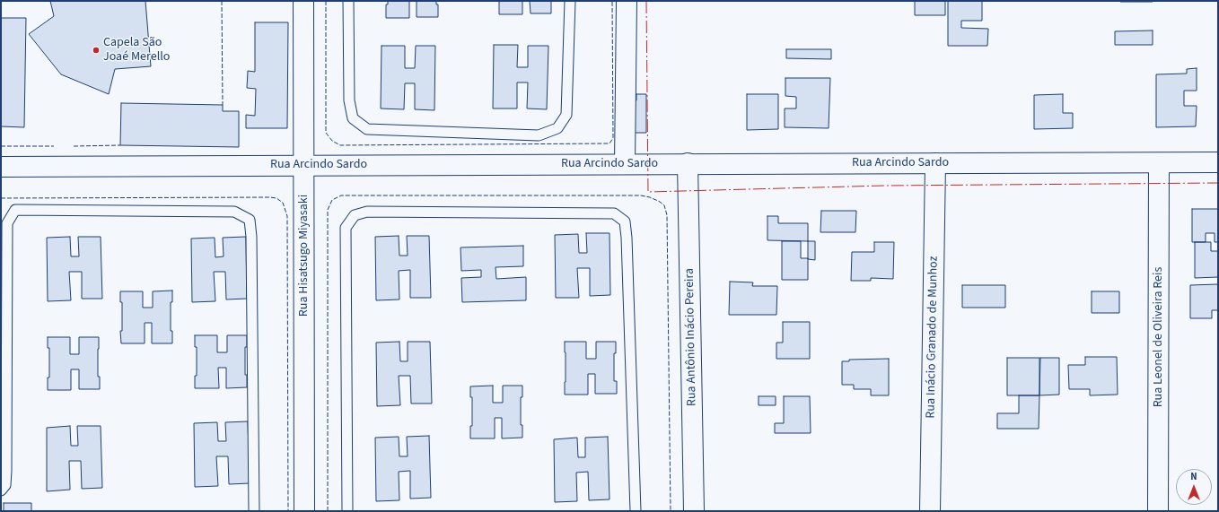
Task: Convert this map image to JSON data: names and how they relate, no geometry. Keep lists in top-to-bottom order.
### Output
{
  "streets": {
    "street": [
      "Rua Arcindo Sardo",
      "Rua Hisatsugo Miyasaki",
      "Rua Antônio Inácio Pereira",
      "Rua Inácio Granado de Munhoz",
      "Rua Leonel de Oliveira Reis"
    ]
  },
  "crossings": [
    ["Rua Arcindo Sardo", "Rua Hisatsugo Miyasaki"],
    ["Rua Arcindo Sardo", "Rua Antônio Inácio Pereira"],
    ["Rua Arcindo Sardo", "Rua Inácio Granado de Munhoz"],
    ["Rua Arcindo Sardo", "Rua Leonel de Oliveira Reis"]
  ],
  "places": ["Capela São Joaé Merello"],
  "north": "top"
}
